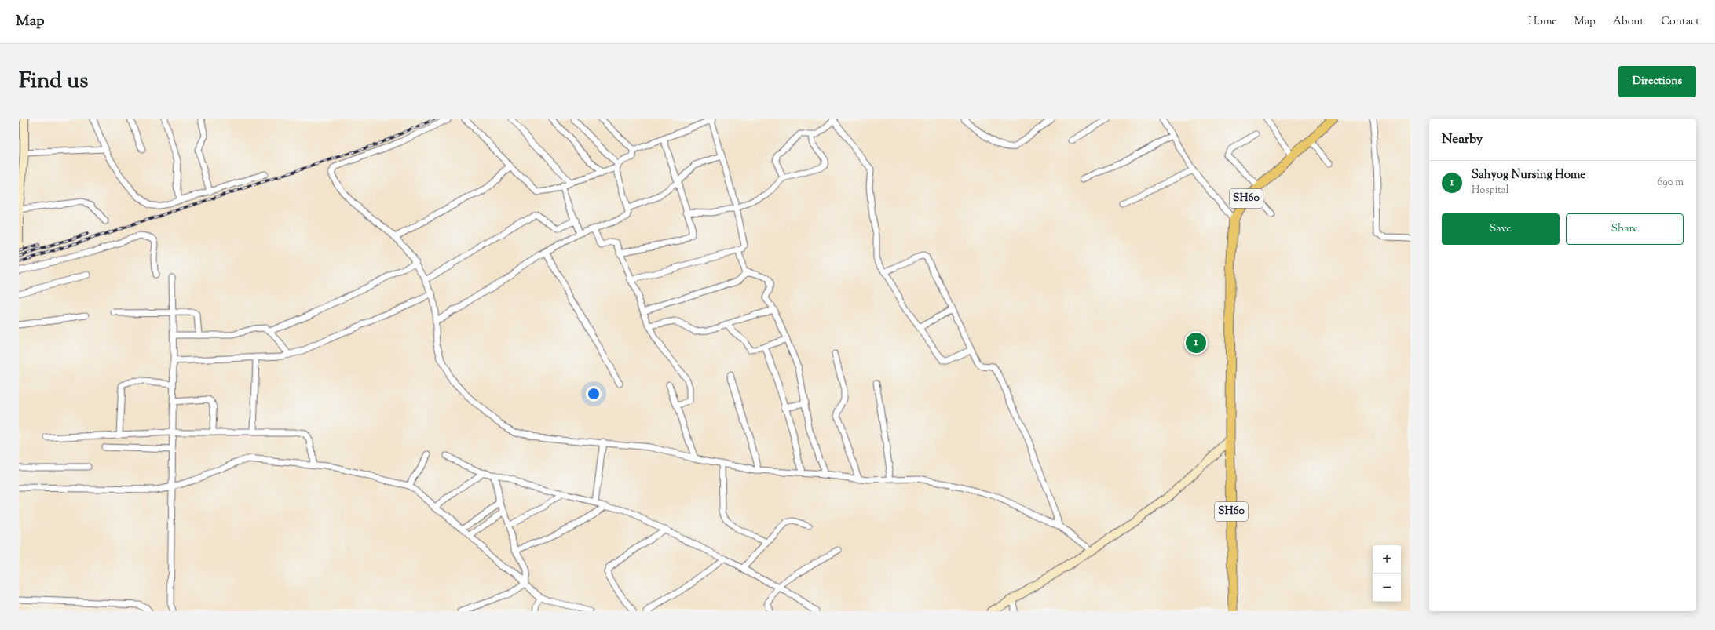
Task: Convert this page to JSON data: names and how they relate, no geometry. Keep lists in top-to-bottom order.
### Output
{
  "streets": {
    "main road": ["SH60"]
  },
  "page": {
    "header": "Map",
    "nav": [
      "Home",
      "Map",
      "About",
      "Contact"
    ],
    "title": "Find us",
    "buttons": [
      "Directions",
      ["Save", "Share"]
    ],
    "heading": "Nearby",
    "list": [
      {
        "mark": "1",
        "name": "Sahyog Nursing Home",
        "note": "Hospital",
        "value": "690 m"
      }
    ],
    "pins": "1",
    "map_buttons": ["+", "−"]
  }
}
